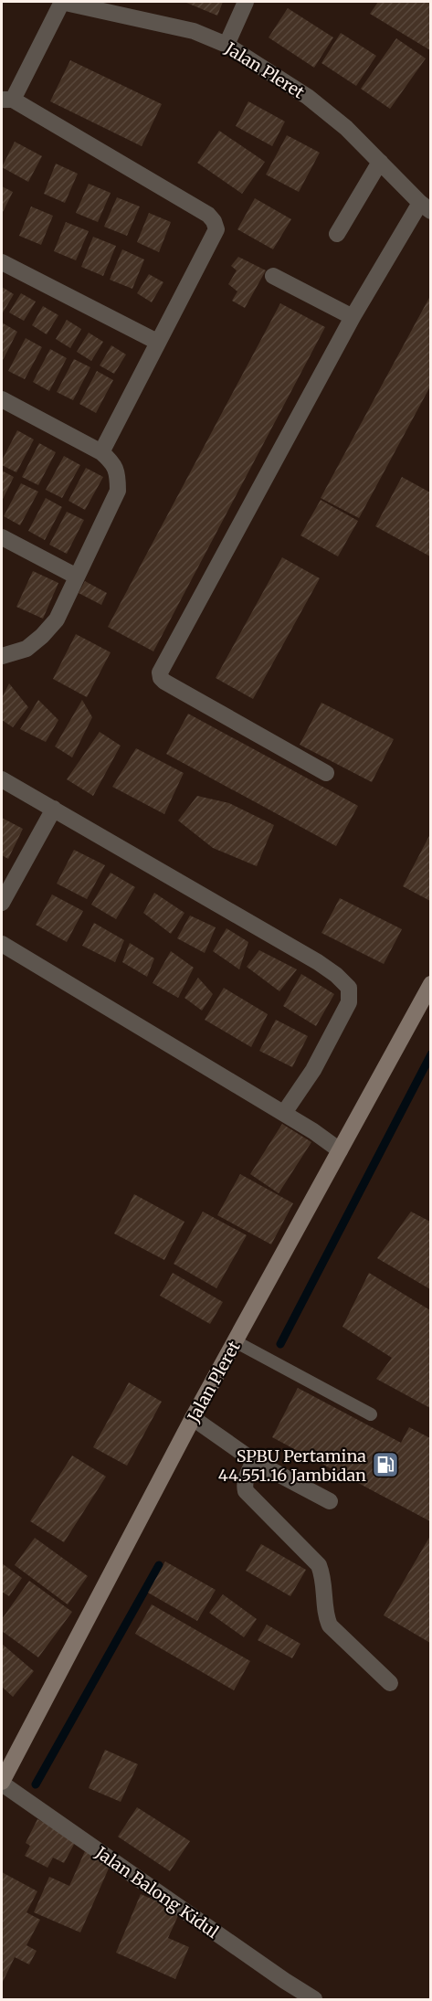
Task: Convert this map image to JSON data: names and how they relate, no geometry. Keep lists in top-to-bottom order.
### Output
{
  "streets": {
    "main road": ["Jalan Pleret"],
    "street": ["Jalan Balong Kidul"]
  },
  "crossings": [
    ["Jalan Pleret", "Jalan Balong Kidul"]
  ],
  "places": {
    "fuel station": ["SPBU Pertamina 44.551.16 Jambidan"]
  }
}
